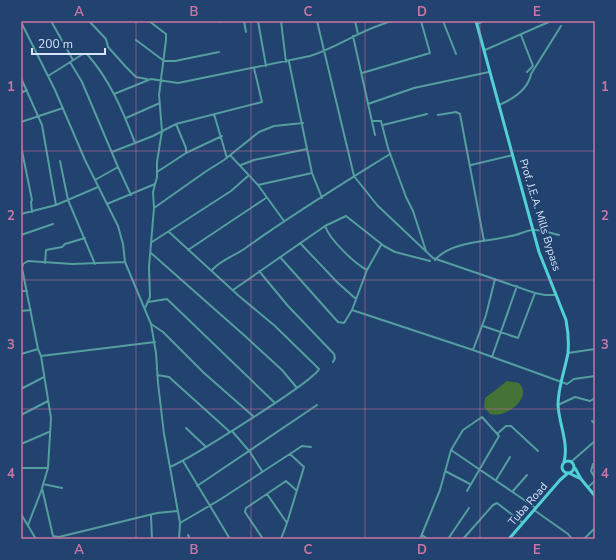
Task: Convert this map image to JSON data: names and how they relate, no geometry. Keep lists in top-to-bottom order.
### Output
{
  "streets": {
    "street": ["Prof. J.E.A. Mills Bypass", "Tuba Road"]
  },
  "crossings": [
    ["Prof. J.E.A. Mills Bypass", "Tuba Road"]
  ],
  "scale_bar": "200 m",
  "grid": {
    "columns": [
      "A",
      "B",
      "C",
      "D",
      "E"
    ],
    "rows": [
      "1",
      "2",
      "3",
      "4"
    ]
  }
}
